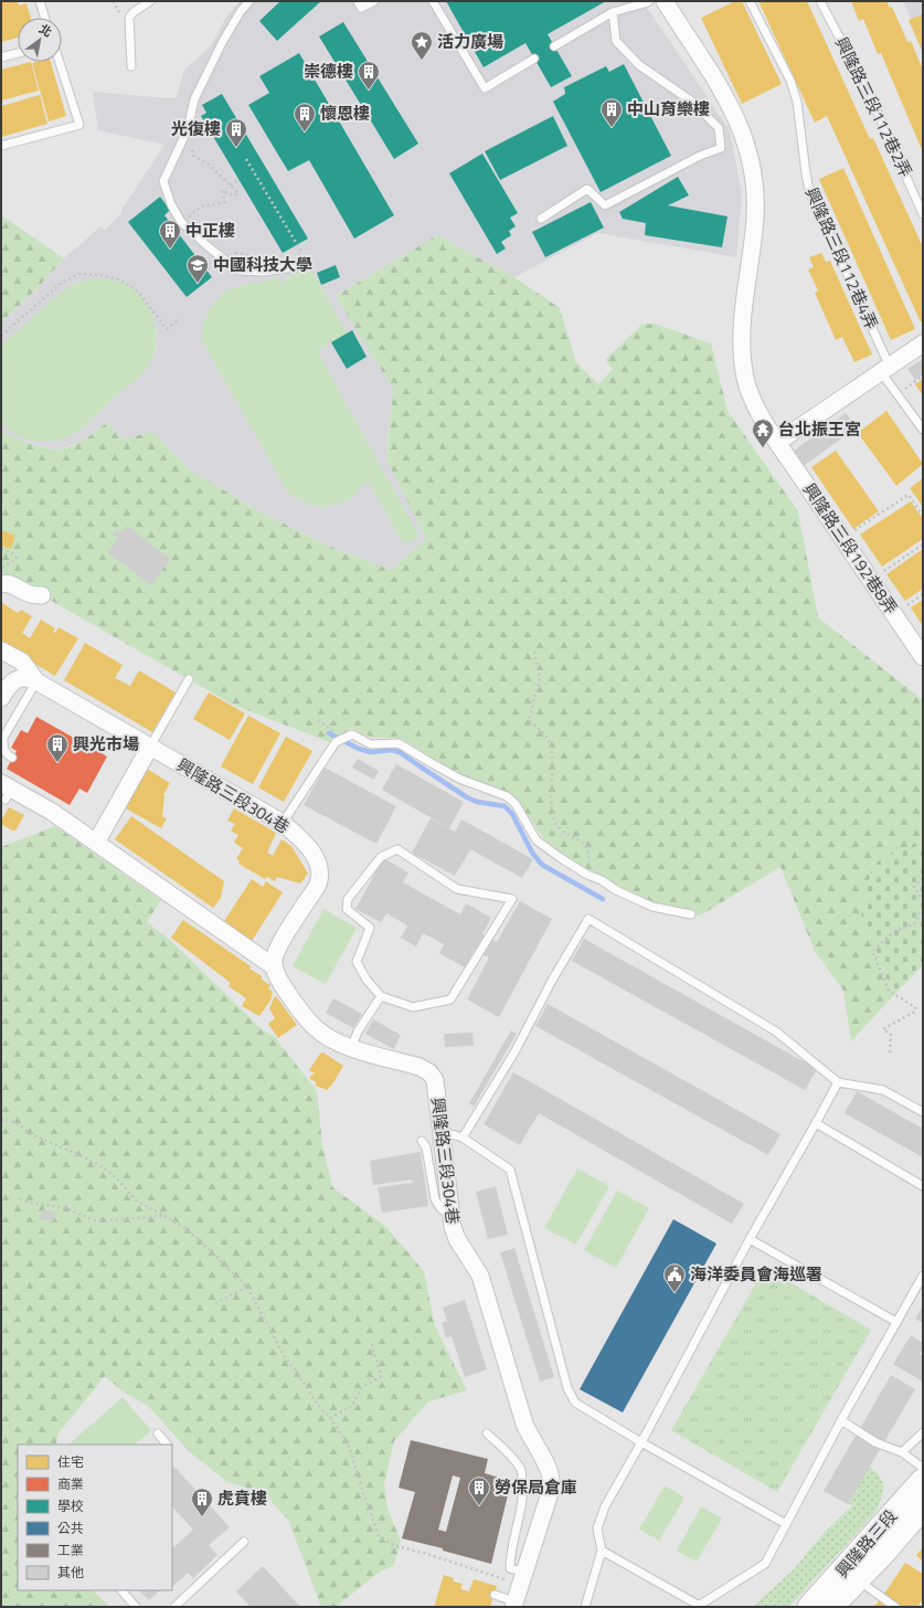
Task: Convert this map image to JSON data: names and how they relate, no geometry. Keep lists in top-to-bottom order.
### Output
{
  "streets": {
    "main road": ["興隆路三段"],
    "street": ["興隆路三段192巷8弄", "興隆路三段304巷"],
    "lane": ["興隆路三段112巷2弄", "興隆路三段112巷4弄"]
  },
  "places": {
    "place": ["活力廣場"],
    "building": [
      "崇德樓",
      "中山育樂樓",
      "懷恩樓",
      "光復樓",
      "中正樓",
      "興光市場",
      "勞保局倉庫",
      "虎賁樓"
    ],
    "school or university": ["中國科技大學"],
    "temple": ["台北振王宮"],
    "public building": ["海洋委員會海巡署"]
  },
  "legend": [
    "住宅",
    "商業",
    "學校",
    "公共",
    "工業",
    "其他"
  ],
  "north": "top right"
}
